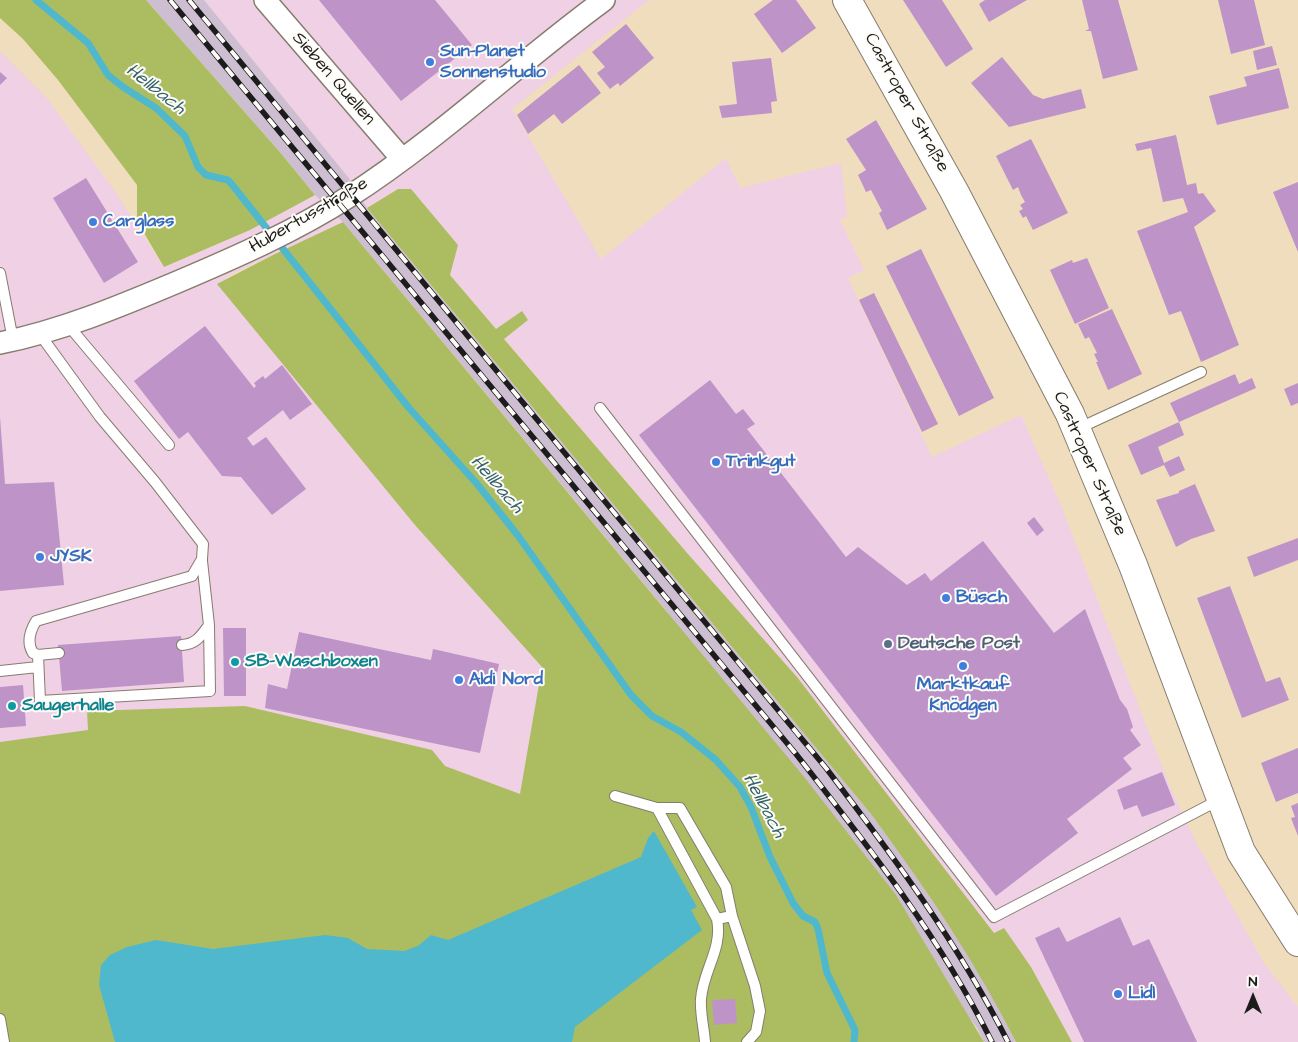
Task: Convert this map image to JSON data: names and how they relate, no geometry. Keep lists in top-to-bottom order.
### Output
{
  "streets": {
    "main road": ["Castroper Straße"],
    "street": ["Sieben Quellen", "Hubertusstraße"]
  },
  "crossings": [
    ["Sieben Quellen", "Hubertusstraße"]
  ],
  "water": ["Hellbach"],
  "places": [
    "Sun-Planet Sonnenstudio",
    "Carglass",
    "Trinkgut",
    "JYSK",
    "Büsch",
    "Deutsche Post",
    "SB-Waschboxen",
    "Marktkauf Knödgen",
    "Aldi Nord",
    "Saugerhalle",
    "Lidl"
  ],
  "north": "top"
}
